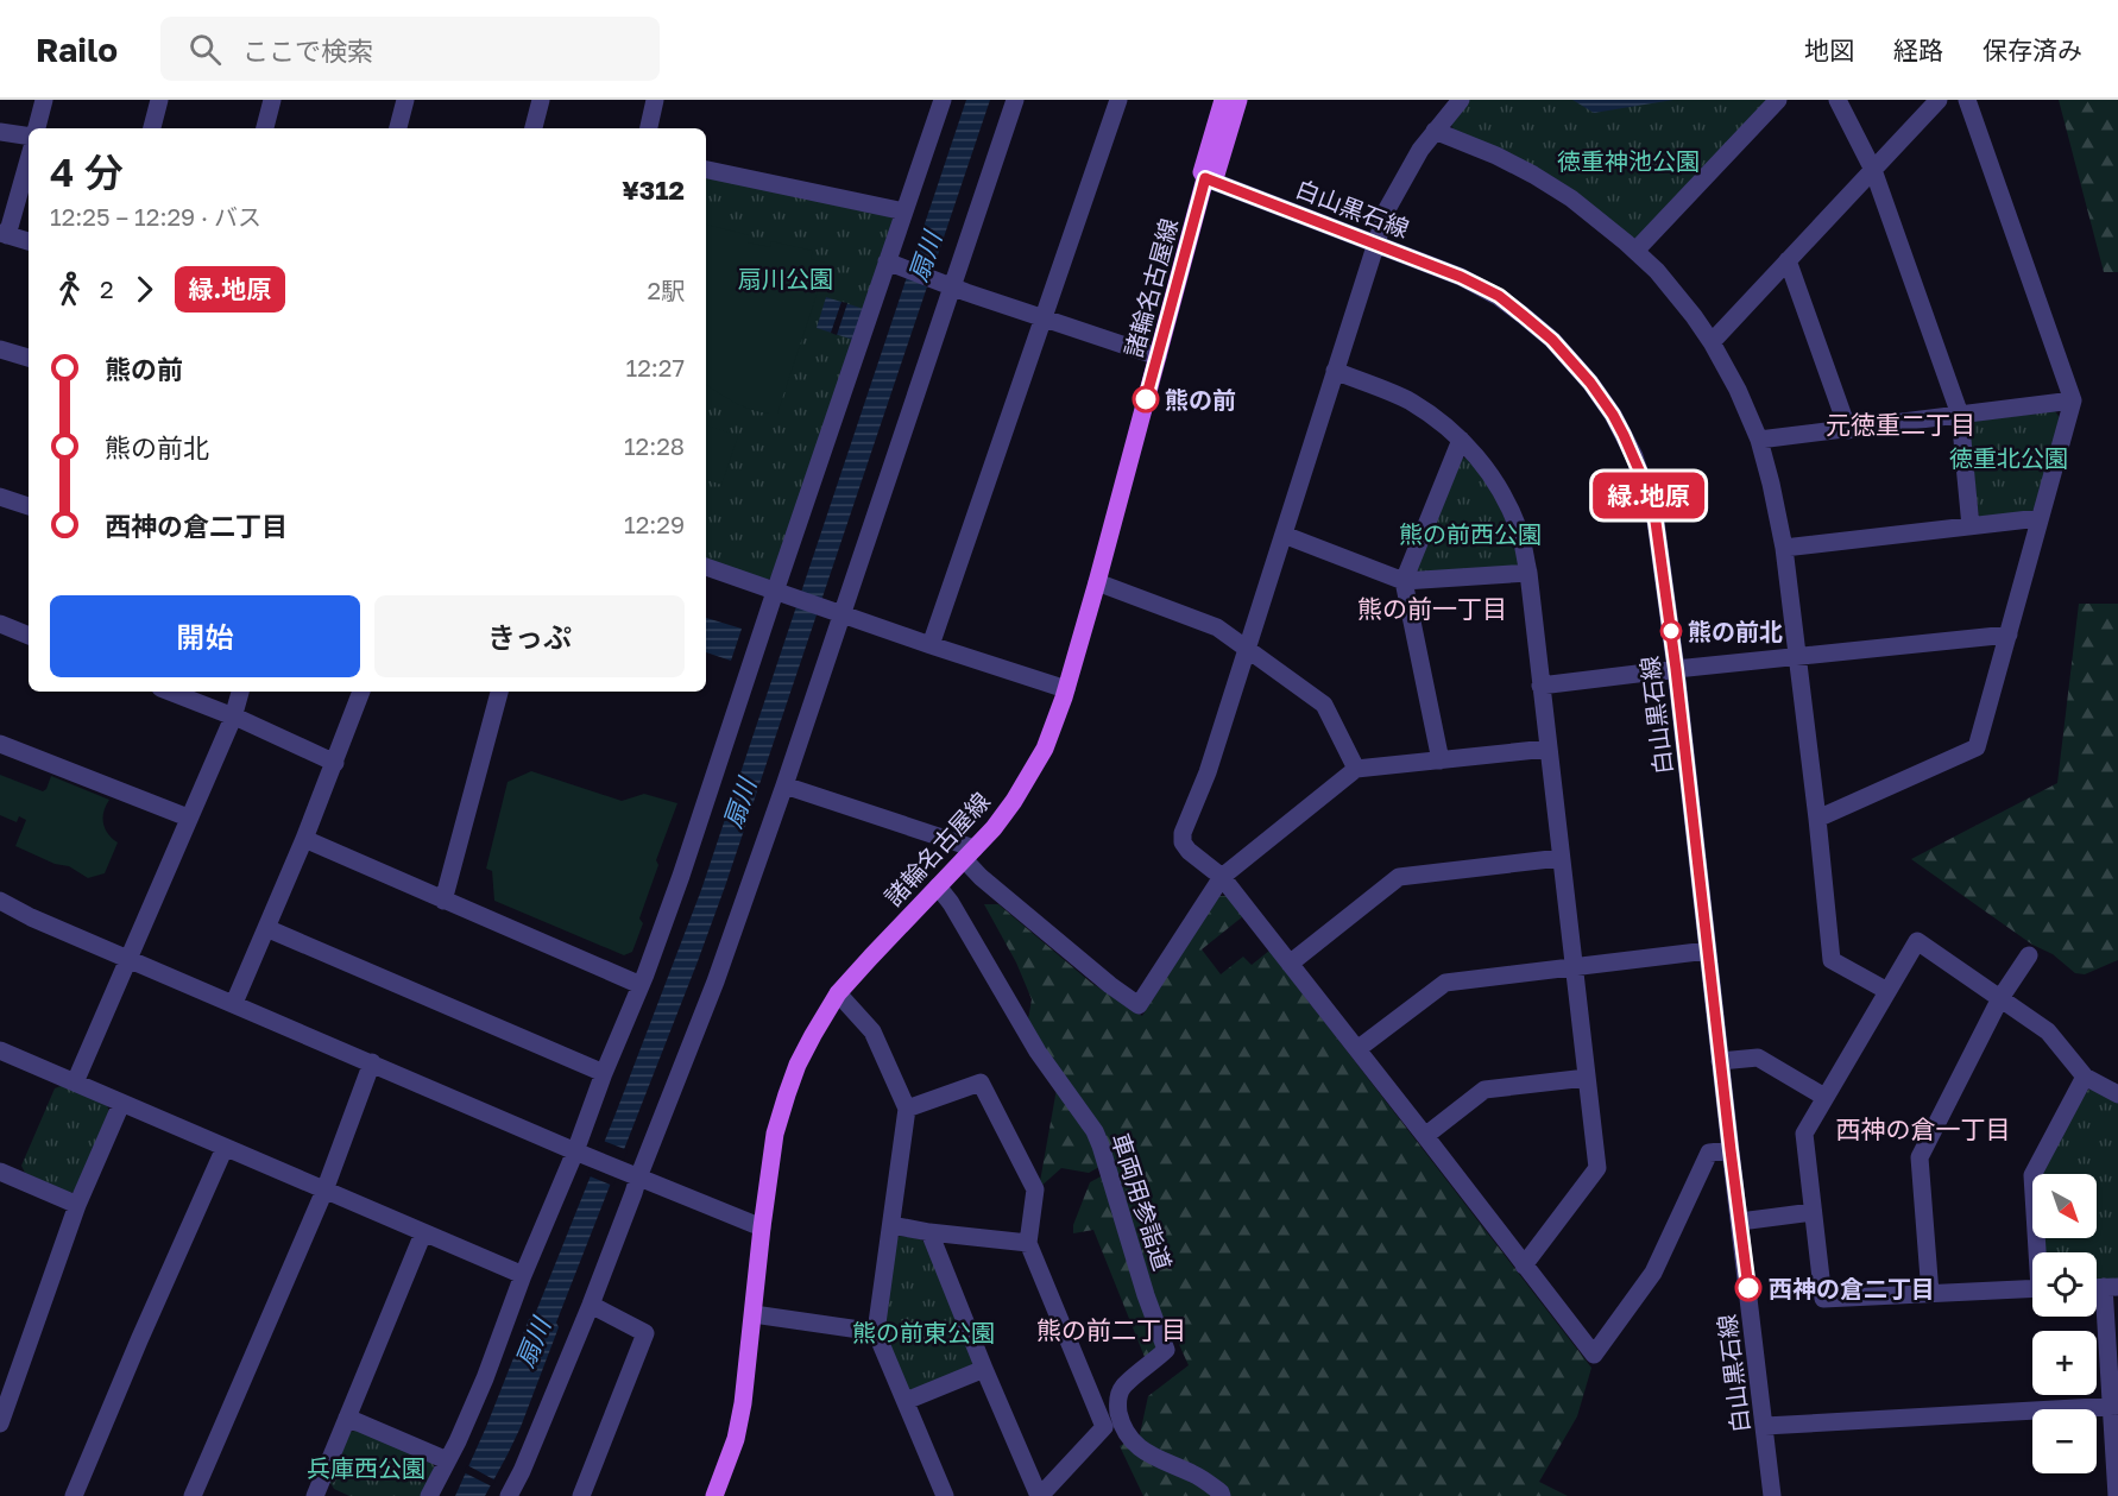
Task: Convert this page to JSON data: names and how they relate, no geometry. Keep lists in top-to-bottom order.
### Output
{
  "streets": {
    "main road": ["諸輪名古屋線"],
    "street": ["白山黒石線", "車両用参詣道"]
  },
  "crossings": [
    ["白山黒石線", "諸輪名古屋線"],
    ["諸輪名古屋線", "車両用参詣道"]
  ],
  "districts": [
    "元徳重二丁目",
    "熊の前一丁目",
    "西神の倉一丁目",
    "熊の前二丁目"
  ],
  "water": ["扇川"],
  "parks": [
    "徳重神池公園",
    "扇川公園",
    "徳重北公園",
    "熊の前西公園",
    "熊の前東公園",
    "兵庫西公園"
  ],
  "places": ["熊の前", "熊の前北", "西神の倉二丁目"],
  "lines": ["bus line 緑.地原"],
  "north": "bottom right",
  "page": {
    "header": "Railo",
    "search": "ここで検索",
    "nav": ["地図", "経路", "保存済み"],
    "on_map": "緑.地原",
    "heading": ["4 分", "12:25 – 12:29 · バス", "¥312"],
    "legs": ["2", "緑.地原", "2駅"],
    "list": [
      {
        "name": "熊の前",
        "value": "12:27"
      },
      {
        "name": "熊の前北",
        "value": "12:28"
      },
      {
        "name": "西神の倉二丁目",
        "value": "12:29"
      }
    ],
    "buttons": ["開始", "きっぷ"],
    "map_buttons": ["+", "−"]
  }
}
